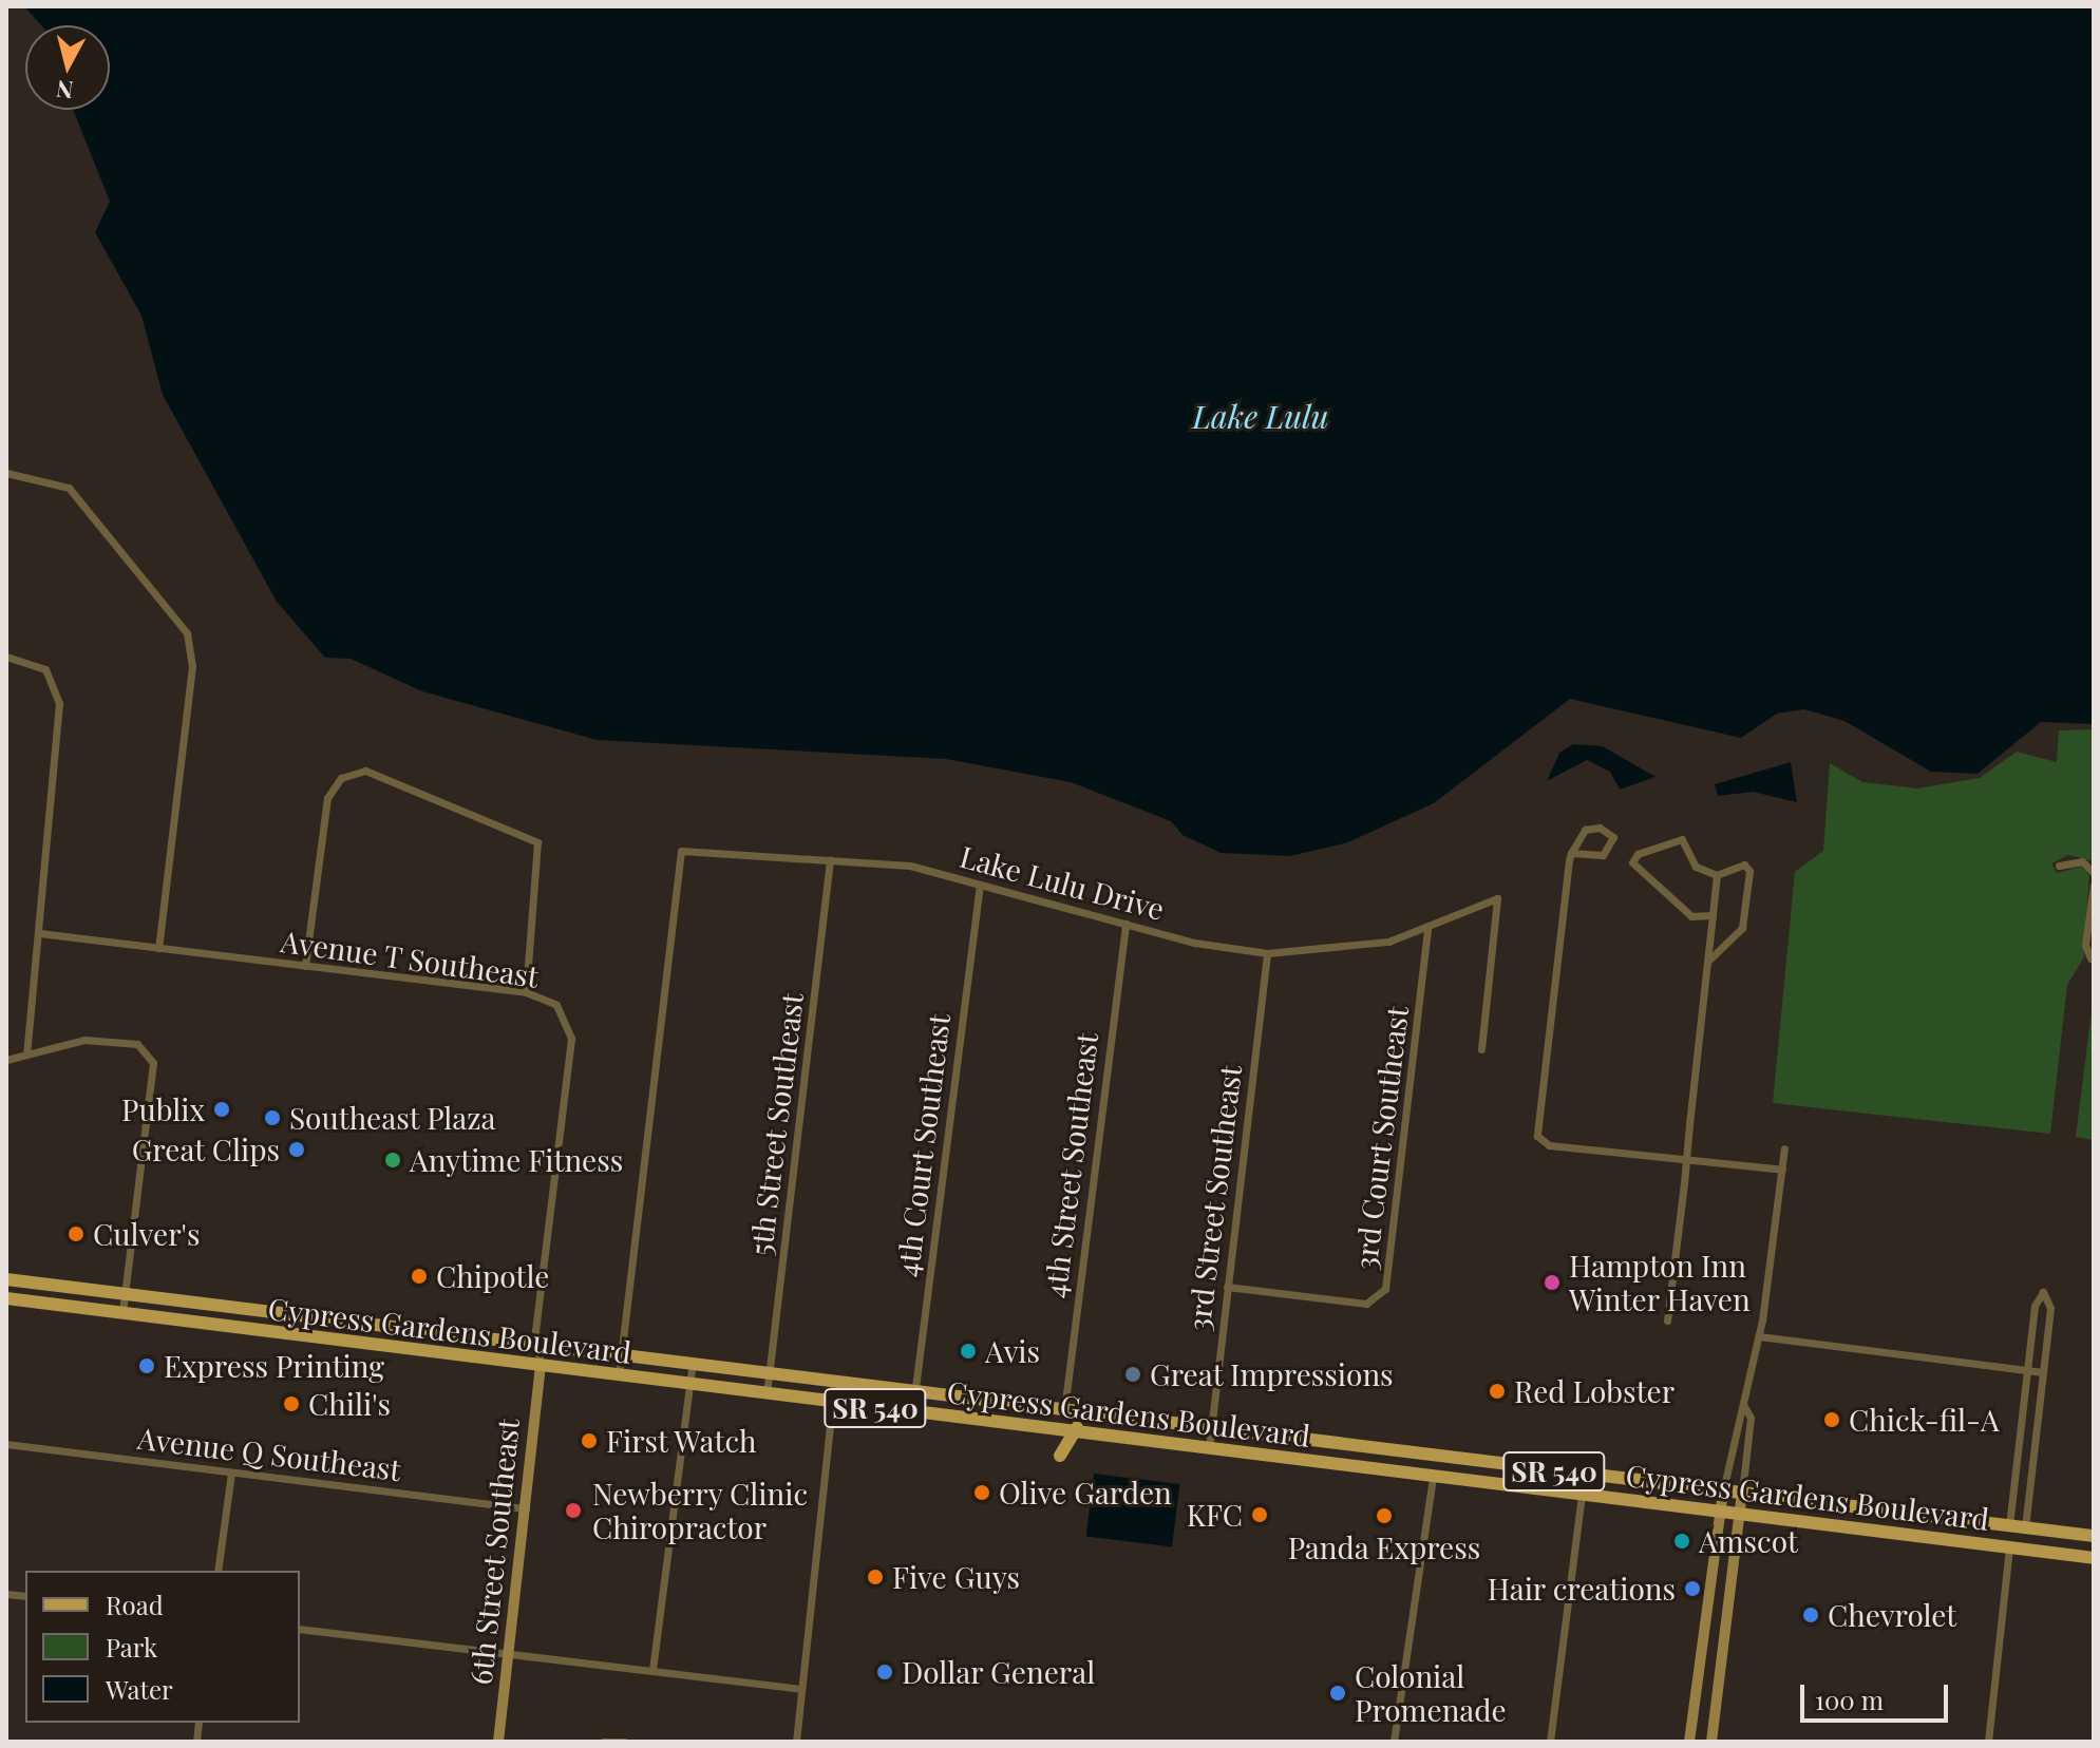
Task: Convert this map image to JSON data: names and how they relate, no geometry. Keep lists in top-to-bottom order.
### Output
{
  "streets": {
    "main road": ["Cypress Gardens Boulevard", "SR 540", "6th Street Southeast"],
    "street": [
      "Lake Lulu Drive",
      "Avenue T Southeast",
      "5th Street Southeast",
      "3rd Court Southeast",
      "4th Court Southeast",
      "4th Street Southeast",
      "3rd Street Southeast",
      "Avenue Q Southeast"
    ]
  },
  "crossings": [
    ["Lake Lulu Drive", "5th Street Southeast"],
    ["Lake Lulu Drive", "3rd Court Southeast"],
    ["Lake Lulu Drive", "4th Court Southeast"],
    ["Lake Lulu Drive", "4th Street Southeast"],
    ["Lake Lulu Drive", "3rd Street Southeast"],
    ["Lake Lulu Drive", "Cypress Gardens Boulevard"],
    ["Avenue T Southeast", "Cypress Gardens Boulevard"],
    ["Avenue T Southeast", "6th Street Southeast"],
    ["5th Street Southeast", "Cypress Gardens Boulevard"],
    ["3rd Court Southeast", "3rd Street Southeast"],
    ["4th Court Southeast", "Cypress Gardens Boulevard"],
    ["4th Street Southeast", "Cypress Gardens Boulevard"],
    ["3rd Street Southeast", "Cypress Gardens Boulevard"],
    ["Cypress Gardens Boulevard", "6th Street Southeast"],
    ["Avenue Q Southeast", "6th Street Southeast"]
  ],
  "water": ["Lake Lulu"],
  "places": [
    "Publix",
    "Southeast Plaza",
    "Great Clips",
    "Anytime Fitness",
    "Culver's",
    "Chipotle",
    "Hampton Inn Winter Haven",
    "Avis",
    "Express Printing",
    "Great Impressions",
    "Red Lobster",
    "Chili's",
    "Chick-fil-A",
    "First Watch",
    "Olive Garden",
    "Newberry Clinic Chiropractor",
    "KFC",
    "Panda Express",
    "Amscot",
    "Five Guys",
    "Hair creations",
    "Chevrolet",
    "Dollar General",
    "Colonial Promenade"
  ],
  "legend": ["Road", "Park", "Water"],
  "scale_bar": "100 m",
  "north": "bottom"
}
